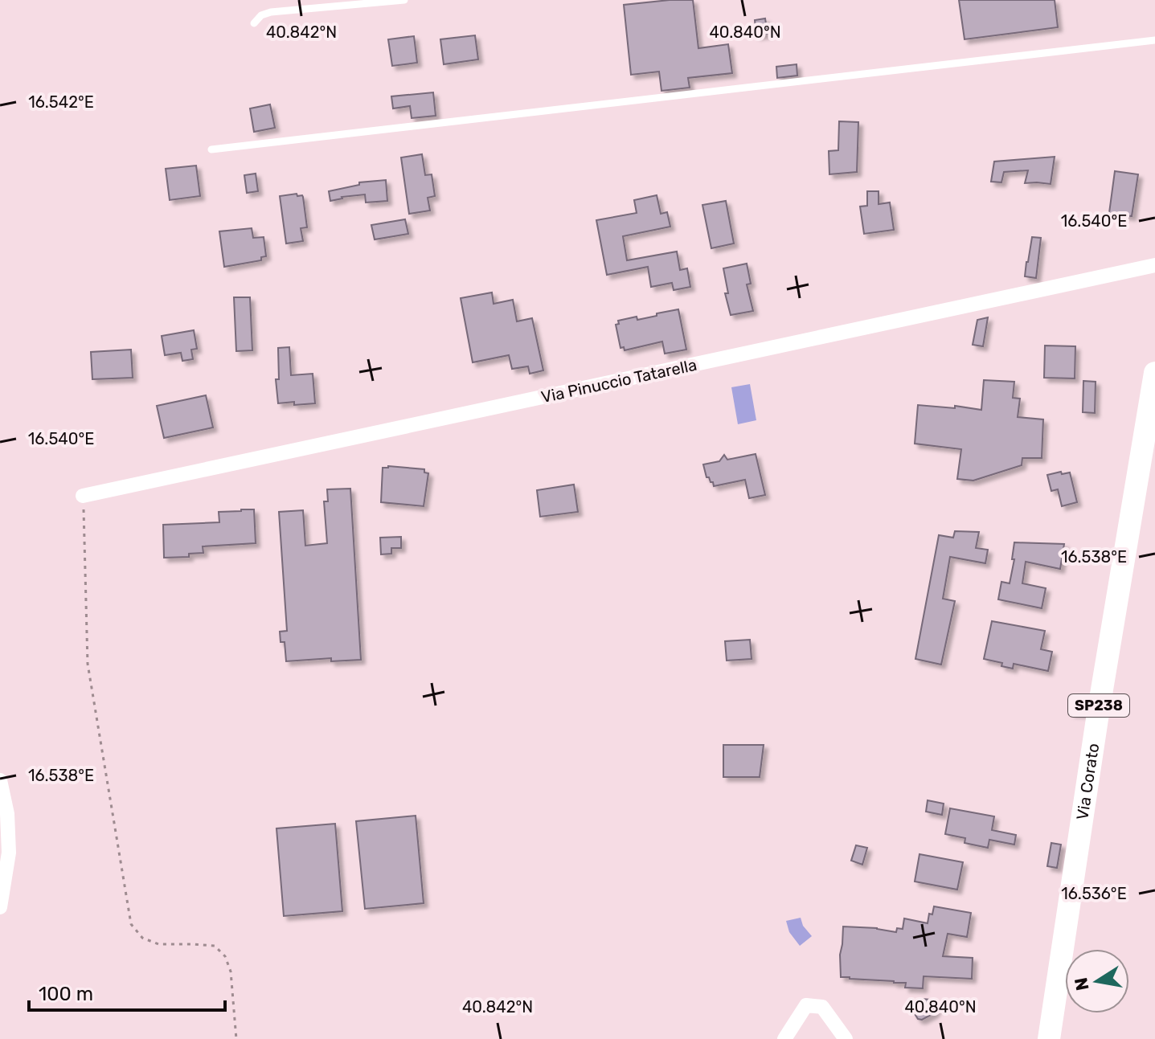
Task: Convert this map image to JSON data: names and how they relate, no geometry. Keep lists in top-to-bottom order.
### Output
{
  "streets": {
    "main road": ["SP238", "Via Corato"],
    "street": ["Via Pinuccio Tatarella"]
  },
  "scale_bar": "100 m",
  "north": "left",
  "coordinates": [
    "40.842°N",
    "40.840°N",
    "16.542°E",
    "16.540°E",
    "16.538°E",
    "16.536°E"
  ]
}
